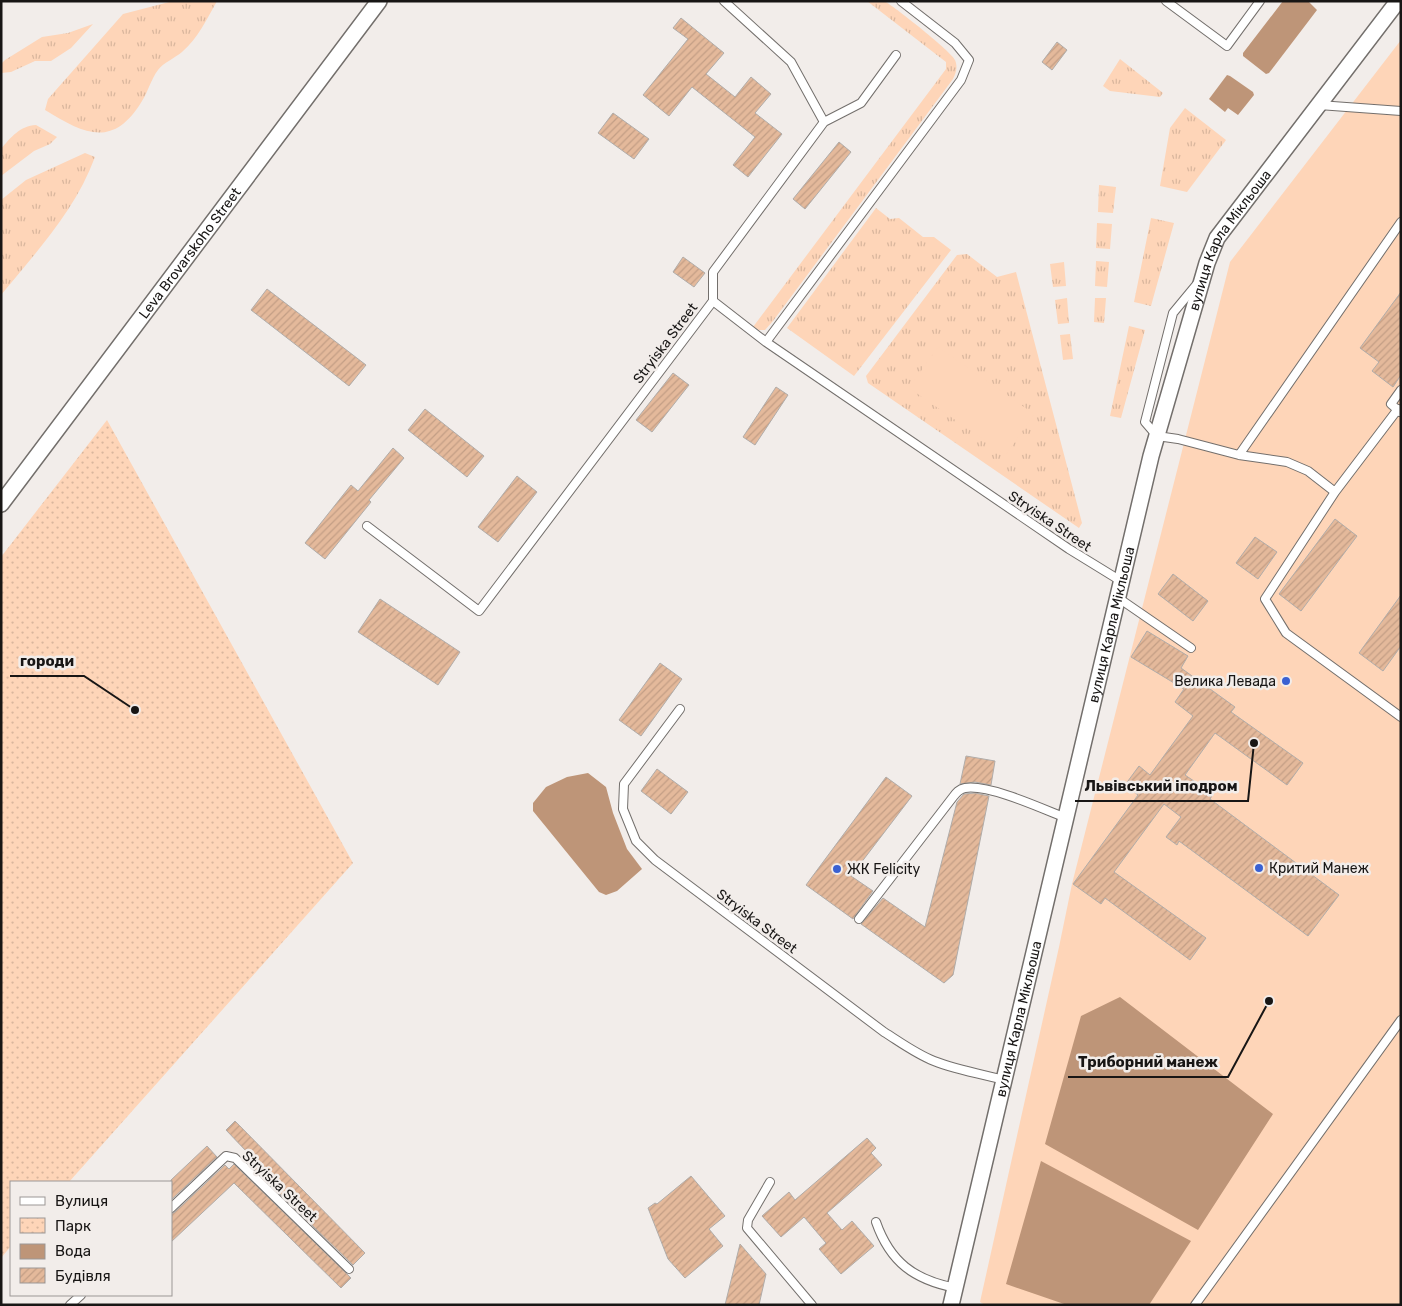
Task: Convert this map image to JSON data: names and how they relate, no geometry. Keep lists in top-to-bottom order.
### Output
{
  "streets": {
    "street": ["вулиця Карла Мікльоша", "Leva Brovarskoho Street"],
    "lane": ["Stryiska Street"]
  },
  "crossings": [
    ["вулиця Карла Мікльоша", "Stryiska Street"]
  ],
  "places": [
    "Велика Левада",
    "городи",
    "Львівський іподром",
    "Критий Манеж",
    "ЖК Felicity",
    "Триборний манеж"
  ],
  "legend": [
    "Вулиця",
    "Парк",
    "Вода",
    "Будівля"
  ]
}
